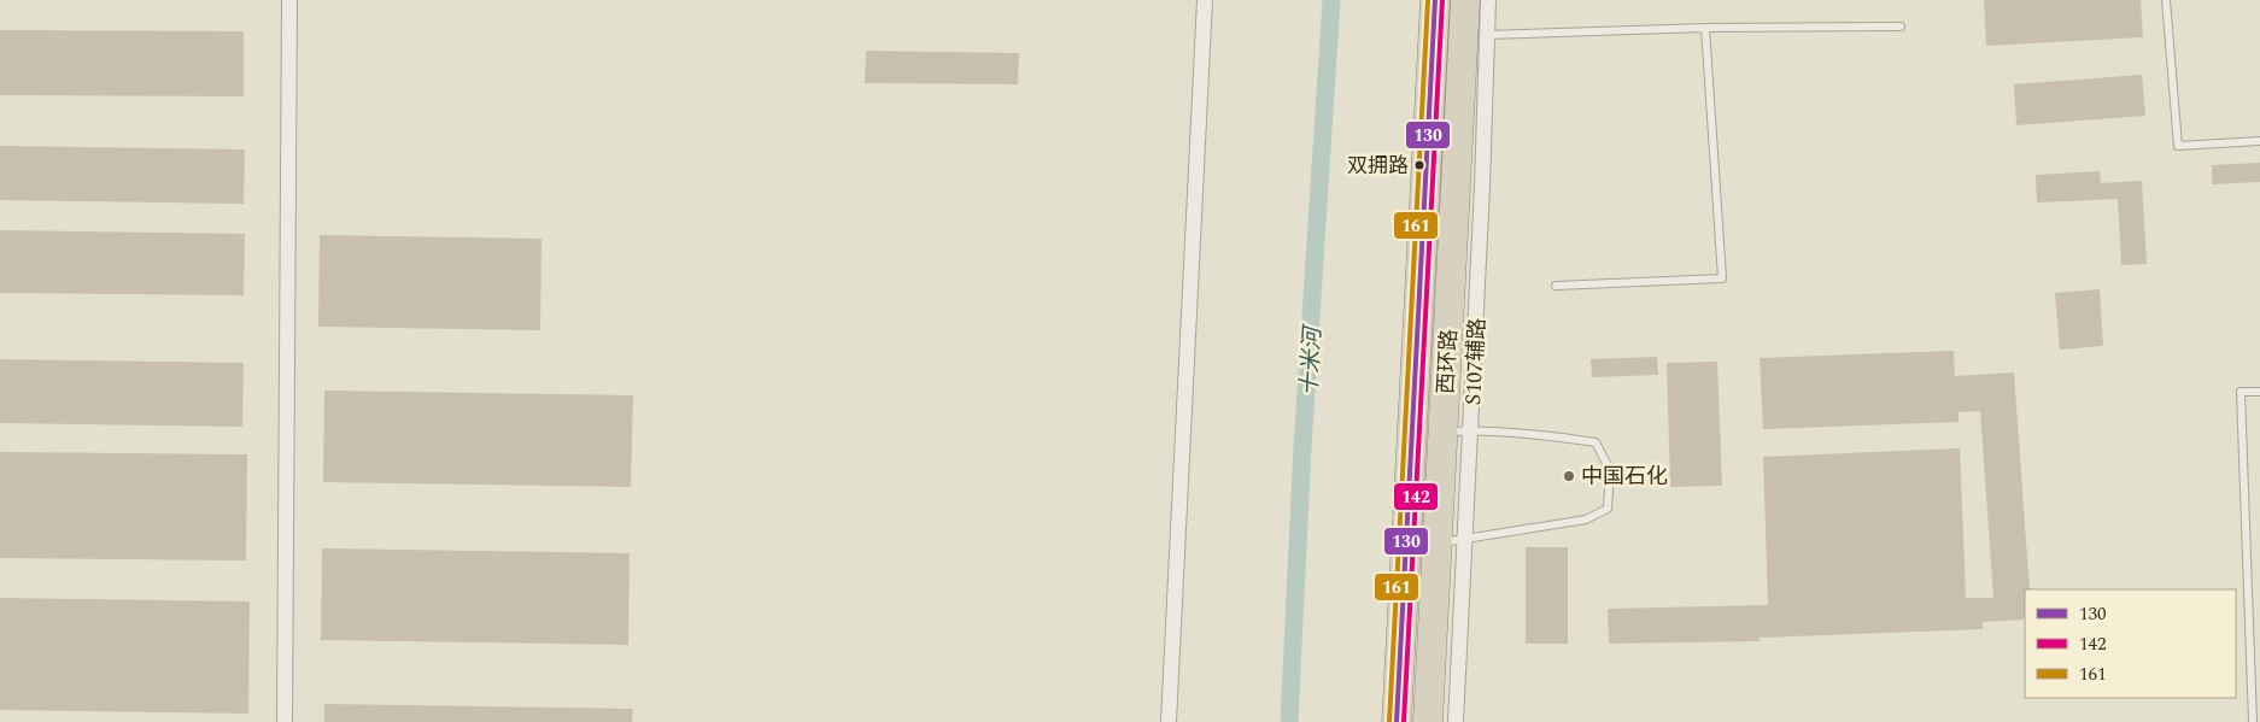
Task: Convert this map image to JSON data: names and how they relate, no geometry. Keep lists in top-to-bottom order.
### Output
{
  "streets": {
    "highway": ["西环路"]
  },
  "water": ["十米河"],
  "places": ["双拥路", "中国石化"],
  "lines": ["transit line 130", "transit line 142", "transit line 161"],
  "legend": ["130", "142", "161"]
}
